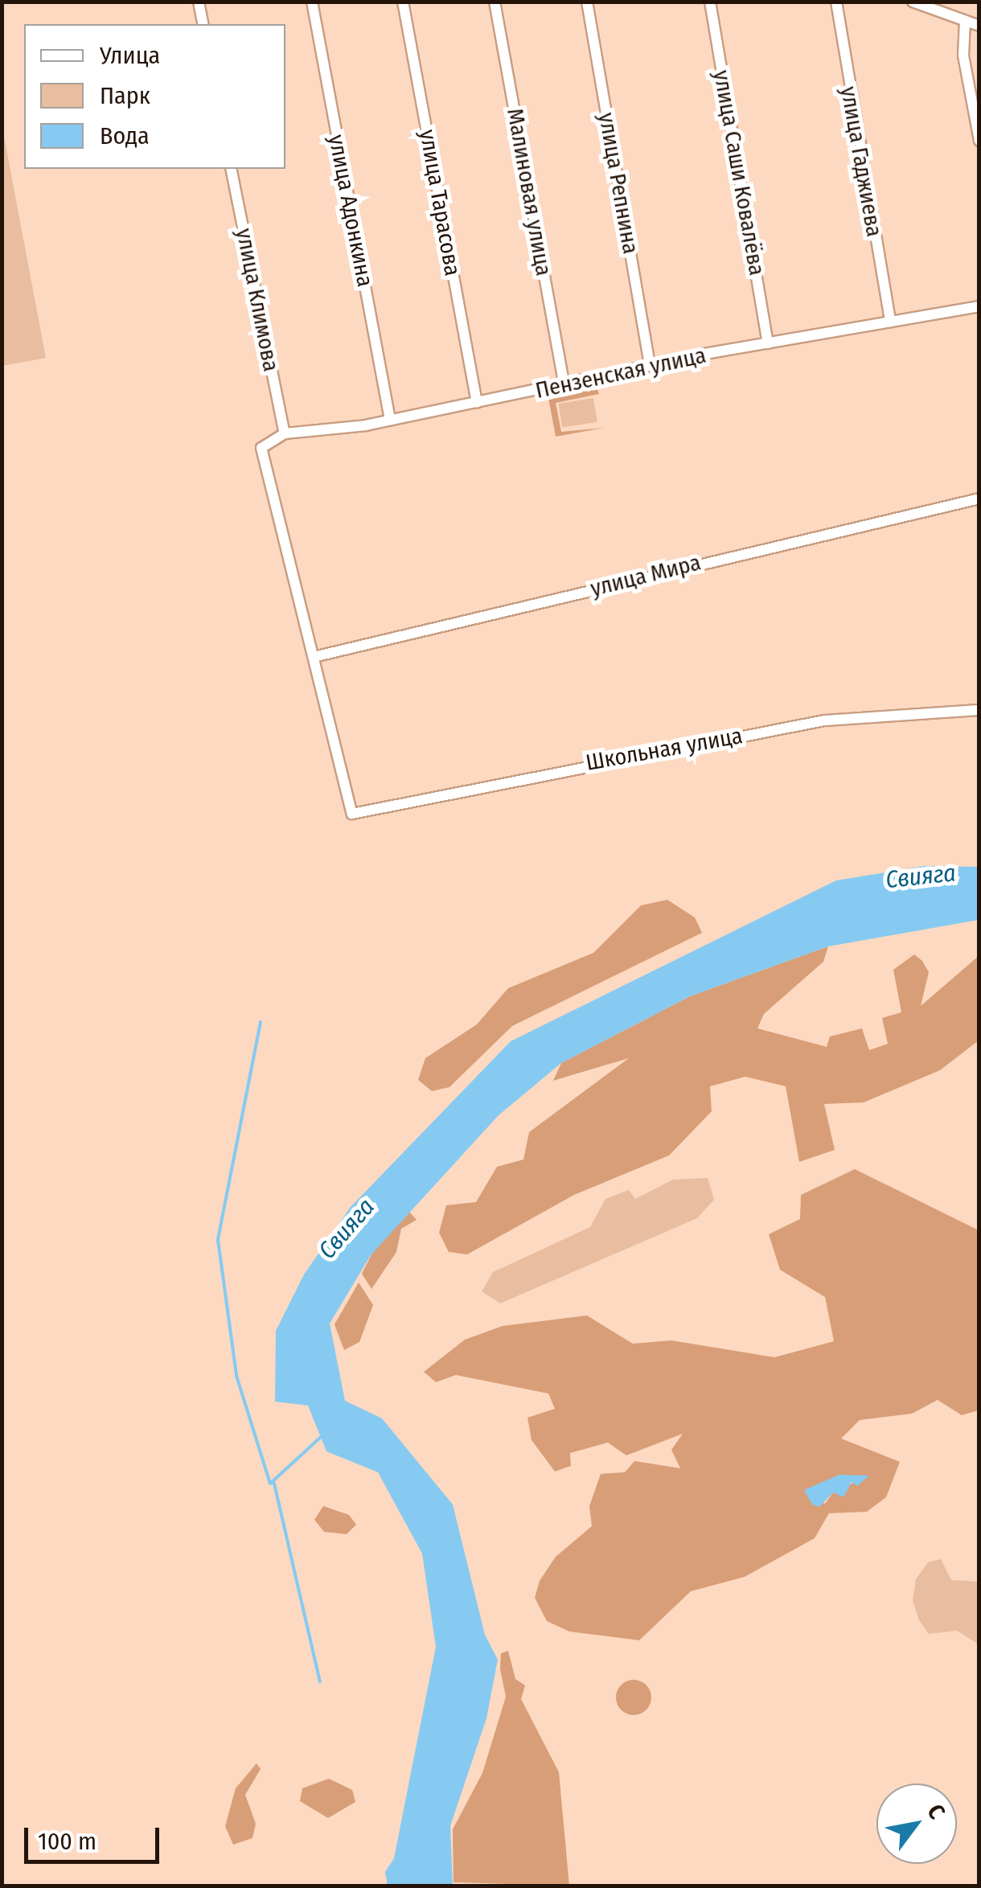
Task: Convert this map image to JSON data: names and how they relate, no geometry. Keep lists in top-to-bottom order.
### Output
{
  "streets": {
    "street": [
      "улица Гаджиева",
      "улица Саши Ковалёва",
      "улица Репнина",
      "Малиновая улица",
      "улица Тарасова",
      "улица Адонкина",
      "улица Климова",
      "Пензенская улица",
      "улица Мира",
      "Школьная улица"
    ]
  },
  "crossings": [
    ["улица Гаджиева", "Пензенская улица"],
    ["улица Саши Ковалёва", "Пензенская улица"],
    ["улица Репнина", "Пензенская улица"],
    ["Малиновая улица", "Пензенская улица"],
    ["улица Тарасова", "Пензенская улица"],
    ["улица Адонкина", "Пензенская улица"],
    ["улица Климова", "Пензенская улица"],
    ["Пензенская улица", "улица Мира"],
    ["Пензенская улица", "Школьная улица"],
    ["улица Мира", "Школьная улица"]
  ],
  "water": ["Свияга"],
  "legend": ["Улица", "Парк", "Вода"],
  "scale_bar": "100 m",
  "north": "top right"
}
